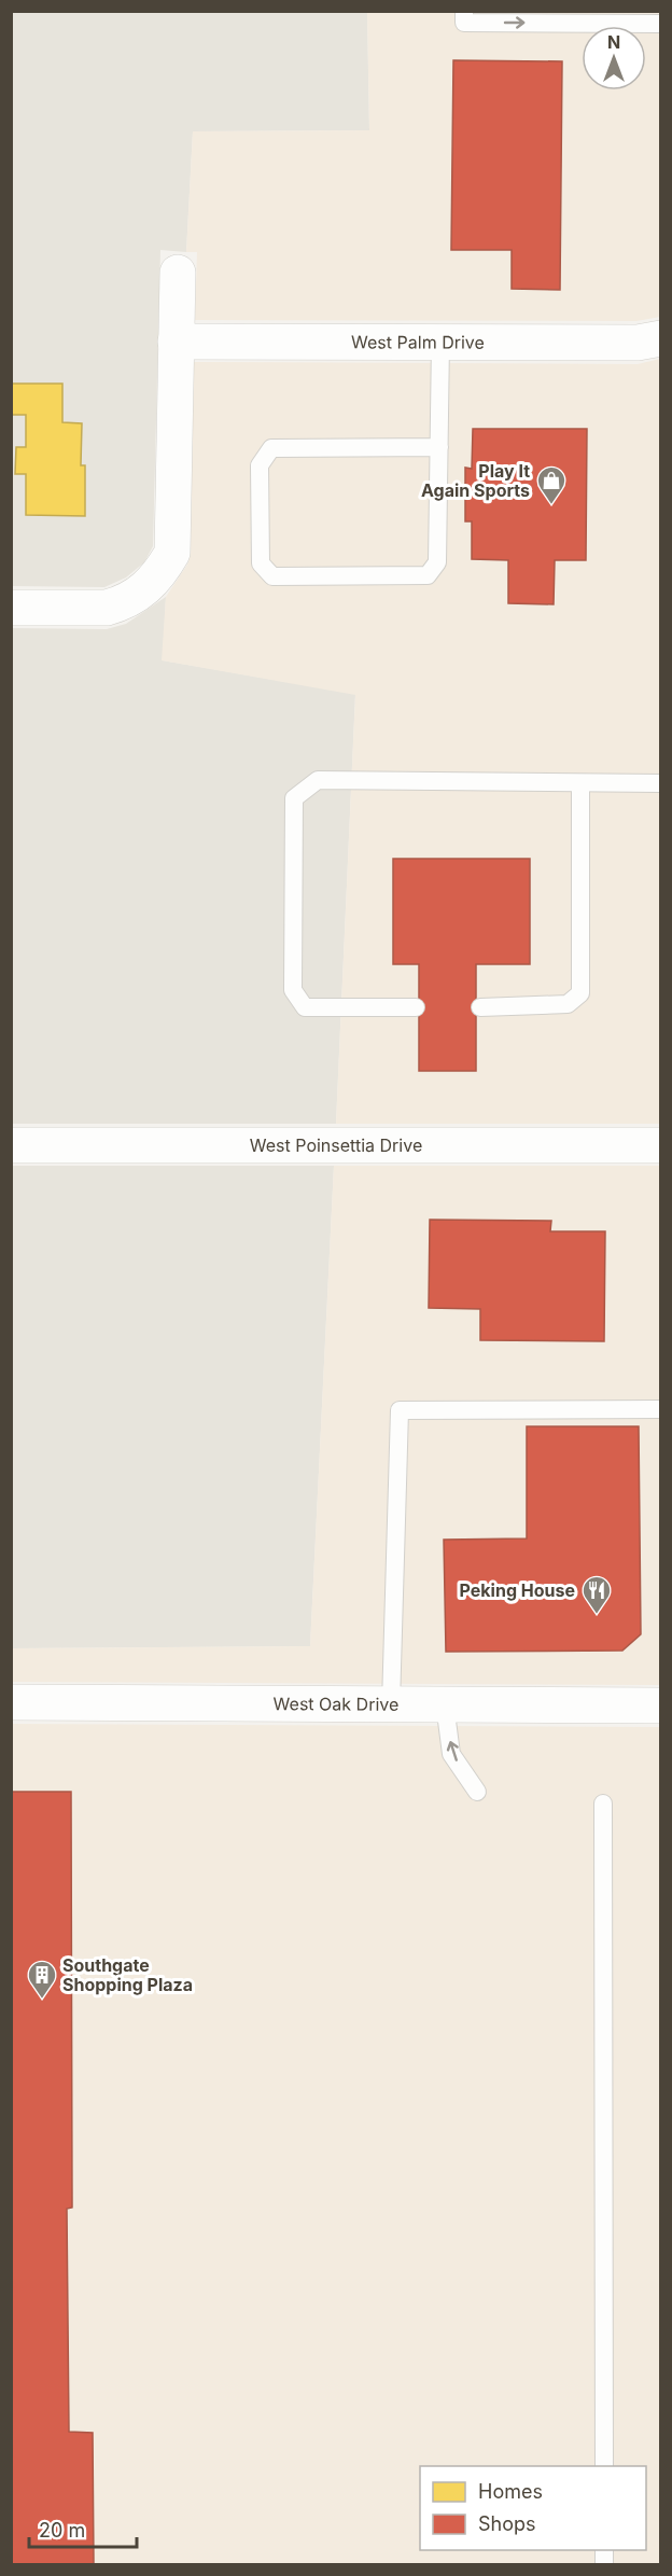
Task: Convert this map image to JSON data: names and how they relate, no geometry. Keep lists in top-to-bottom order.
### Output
{
  "streets": {
    "street": ["West Palm Drive", "West Poinsettia Drive", "West Oak Drive"]
  },
  "places": {
    "shop": ["Play It Again Sports"],
    "restaurant": ["Peking House"],
    "building": ["Southgate Shopping Plaza"]
  },
  "legend": ["Homes", "Shops"],
  "scale_bar": "20 m",
  "north": "top"
}
